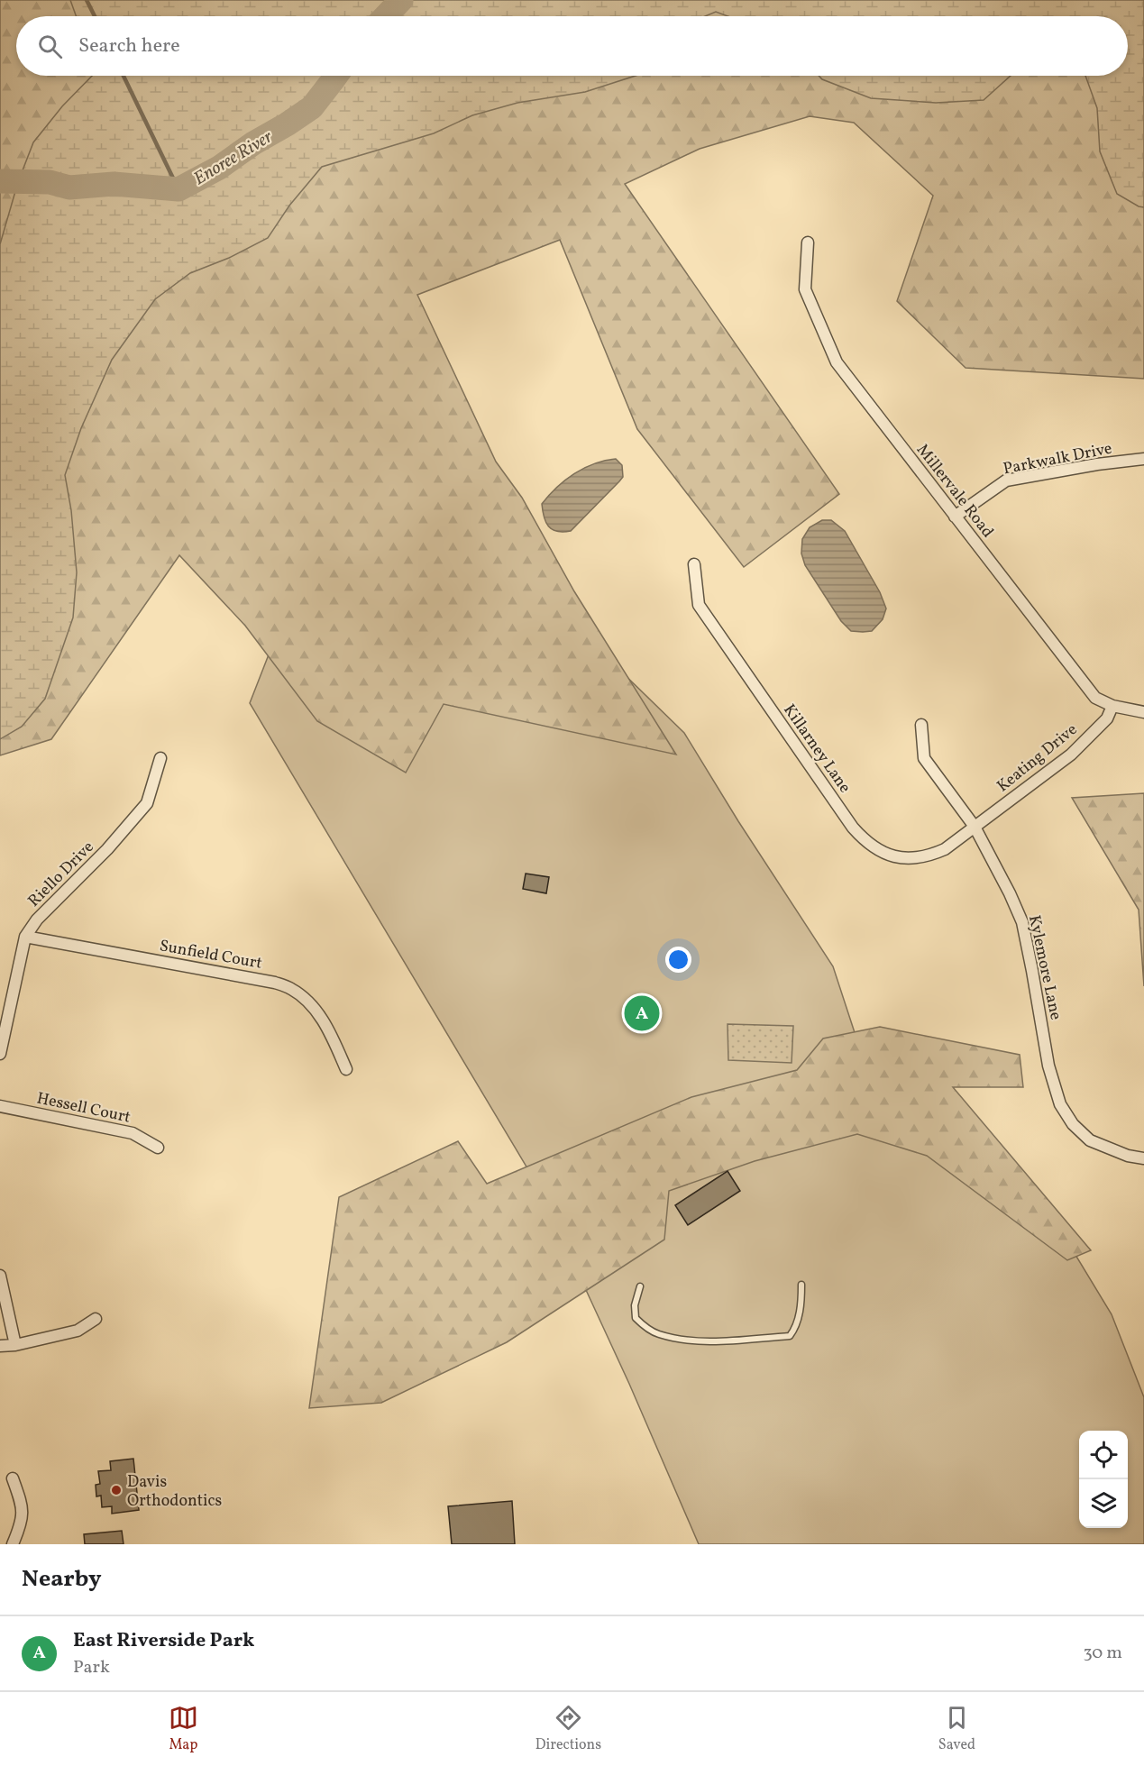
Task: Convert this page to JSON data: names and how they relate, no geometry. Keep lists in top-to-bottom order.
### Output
{
  "streets": {
    "street": [
      "Parkwalk Drive",
      "Millervale Road",
      "Killarney Lane",
      "Keating Drive",
      "Riello Drive",
      "Sunfield Court",
      "Kylemore Lane",
      "Hessell Court"
    ]
  },
  "crossings": [
    ["Parkwalk Drive", "Millervale Road"],
    ["Millervale Road", "Keating Drive"],
    ["Killarney Lane", "Keating Drive"],
    ["Killarney Lane", "Kylemore Lane"],
    ["Keating Drive", "Kylemore Lane"],
    ["Riello Drive", "Sunfield Court"]
  ],
  "water": ["Enoree River"],
  "places": ["Davis Orthodontics"],
  "page": {
    "search": "Search here",
    "pins": "A",
    "heading": "Nearby",
    "list": [
      {
        "mark": "A",
        "name": "East Riverside Park",
        "note": "Park",
        "value": "30 m"
      }
    ],
    "nav": ["Map", "Directions", "Saved"]
  }
}
